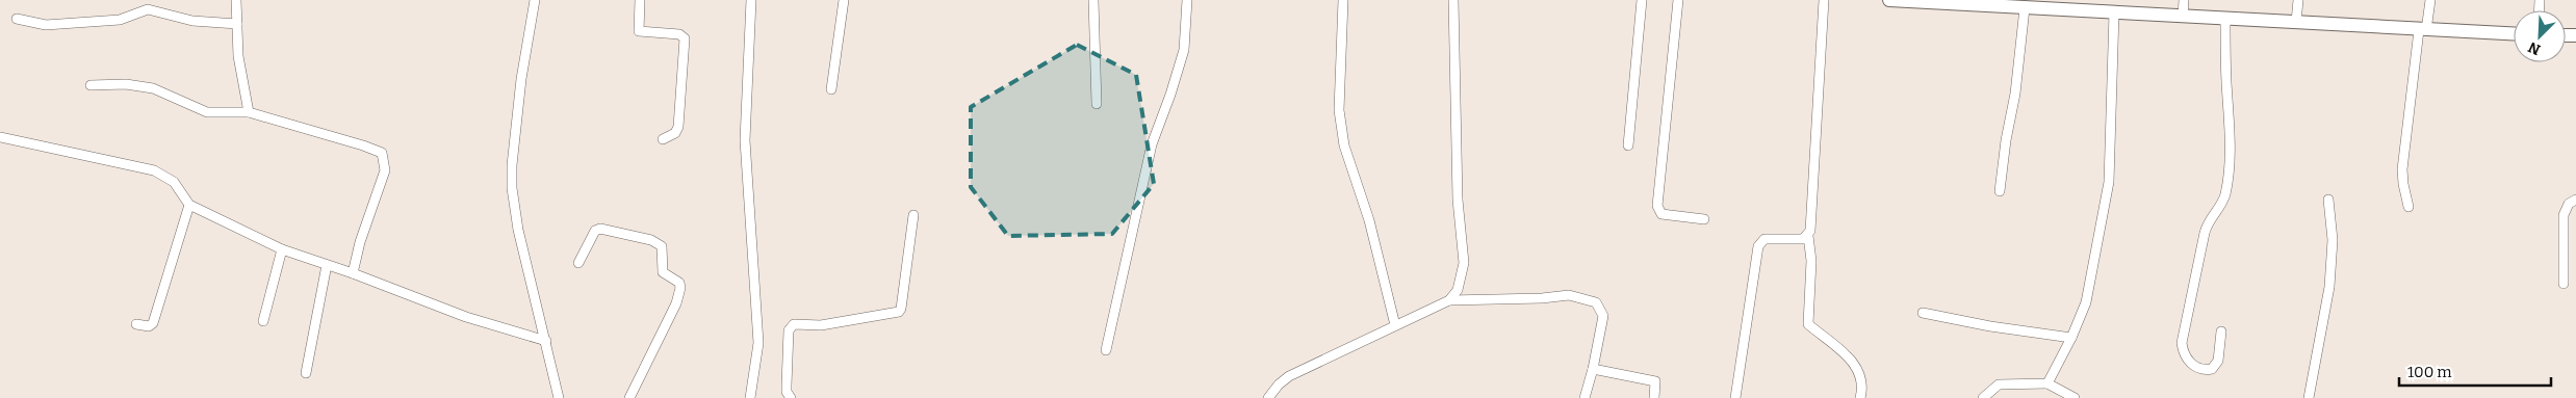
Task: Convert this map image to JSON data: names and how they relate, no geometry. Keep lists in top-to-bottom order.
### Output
{
  "scale_bar": "100 m",
  "north": "bottom left"
}
